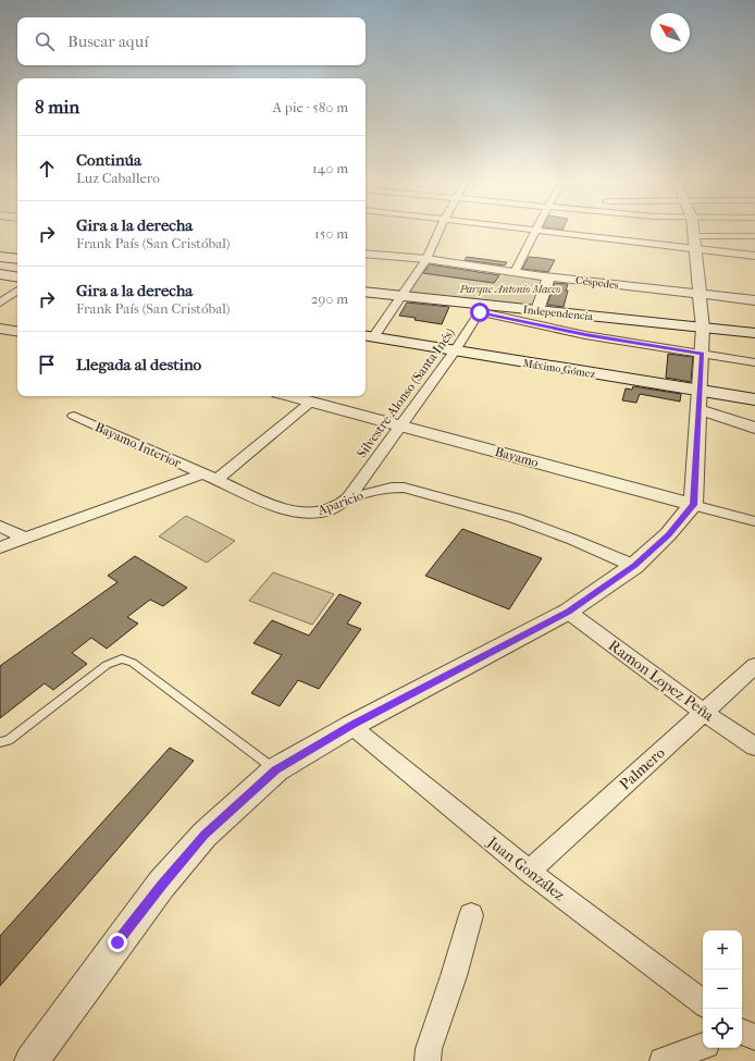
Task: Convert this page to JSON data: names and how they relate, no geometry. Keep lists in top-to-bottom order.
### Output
{
  "streets": {
    "main road": ["Independencia", "Máximo Gómez"],
    "street": [
      "Céspedes",
      "Silvestre Alonso (Santa Inés)",
      "Bayamo Interior",
      "Bayamo",
      "Aparicio",
      "Ramon Lopez Peña",
      "Palmero",
      "Juan González"
    ]
  },
  "crossings": [
    ["Independencia", "Silvestre Alonso (Santa Inés)"],
    ["Máximo Gómez", "Silvestre Alonso (Santa Inés)"],
    ["Silvestre Alonso (Santa Inés)", "Bayamo"],
    ["Silvestre Alonso (Santa Inés)", "Aparicio"],
    ["Bayamo Interior", "Aparicio"],
    ["Ramon Lopez Peña", "Palmero"],
    ["Palmero", "Juan González"]
  ],
  "parks": ["Parque Antonio Maceo"],
  "north": "top left",
  "page": {
    "search": "Buscar aquí",
    "heading": ["8 min", "A pie · 580 m"],
    "list": [
      ["Continúa", "Luz Caballero", "140 m"],
      ["Gira a la derecha", "Frank País (San Cristóbal)", "150 m"],
      ["Gira a la derecha", "Frank País (San Cristóbal)", "290 m"],
      "Llegada al destino"
    ],
    "map_buttons": ["+", "−"]
  }
}
